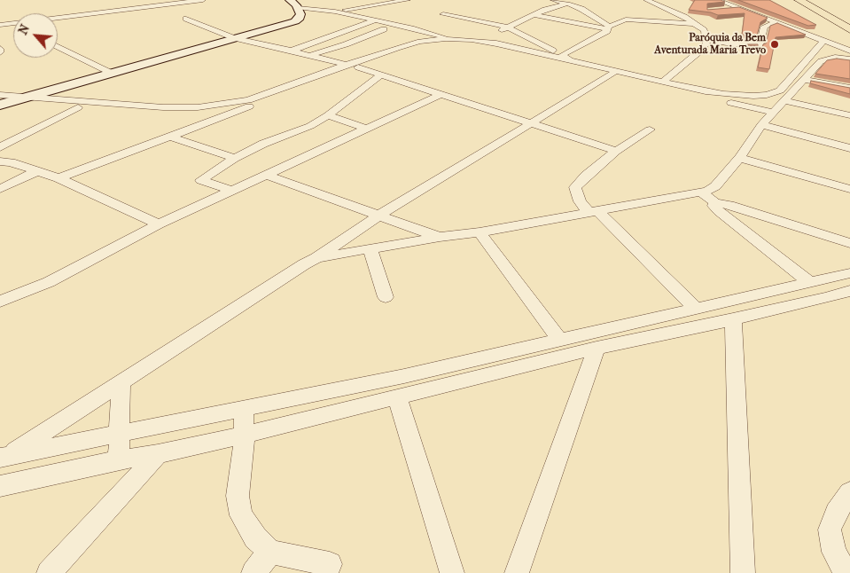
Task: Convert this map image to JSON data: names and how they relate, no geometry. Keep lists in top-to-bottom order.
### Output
{
  "places": ["Paróquia da Bem Aventurada Maria Trevo"],
  "north": "top left"
}
